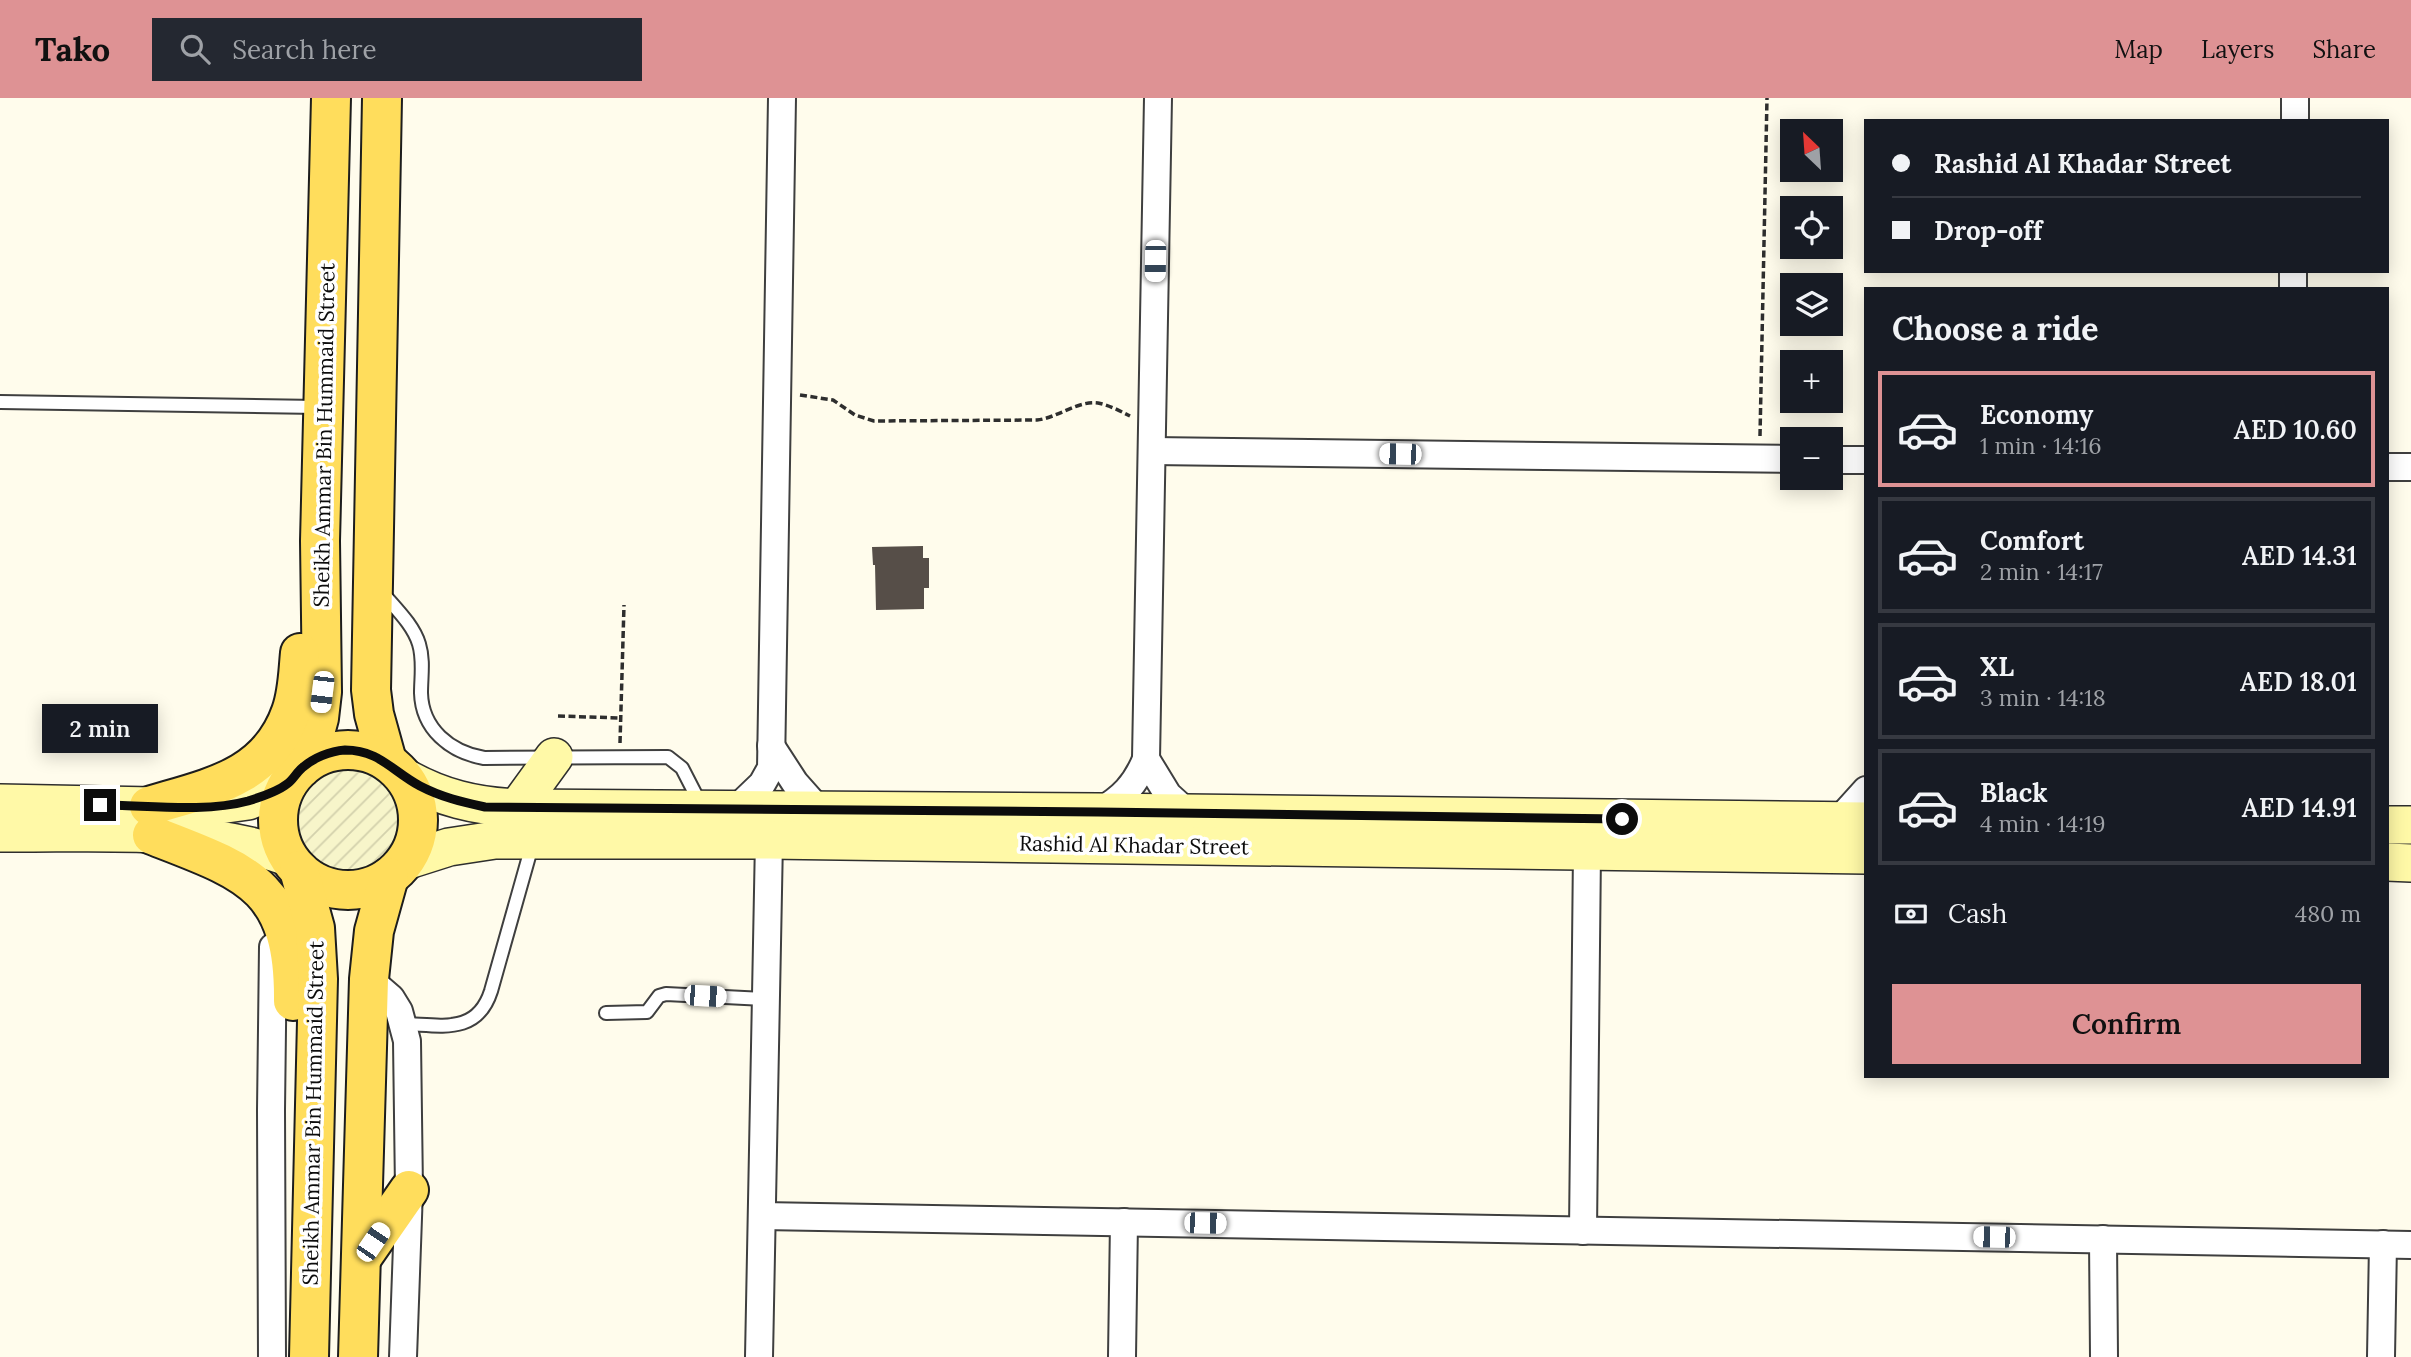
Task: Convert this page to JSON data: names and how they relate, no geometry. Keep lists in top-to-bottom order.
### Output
{
  "streets": {
    "main road": ["Sheikh Ammar Bin Hummaid Street"],
    "street": ["Rashid Al Khadar Street"]
  },
  "crossings": [
    ["Sheikh Ammar Bin Hummaid Street", "Rashid Al Khadar Street"]
  ],
  "north": "top left",
  "page": {
    "header": "Tako",
    "search": "Search here",
    "nav": ["Map", "Layers", "Share"],
    "map_buttons": ["+", "−"],
    "banner": ["Rashid Al Khadar Street", "Drop-off"],
    "heading": "Choose a ride",
    "list": [
      {
        "name": "Economy",
        "note": "1 min · 14:16",
        "value": "AED 10.60"
      },
      {
        "name": "Comfort",
        "note": "2 min · 14:17",
        "value": "AED 14.31"
      },
      {
        "name": "XL",
        "note": "3 min · 14:18",
        "value": "AED 18.01"
      },
      {
        "name": "Black",
        "note": "4 min · 14:19",
        "value": "AED 14.91"
      }
    ],
    "bubble": "2 min",
    "pay": ["Cash", "480 m"],
    "buttons": "Confirm"
  }
}
